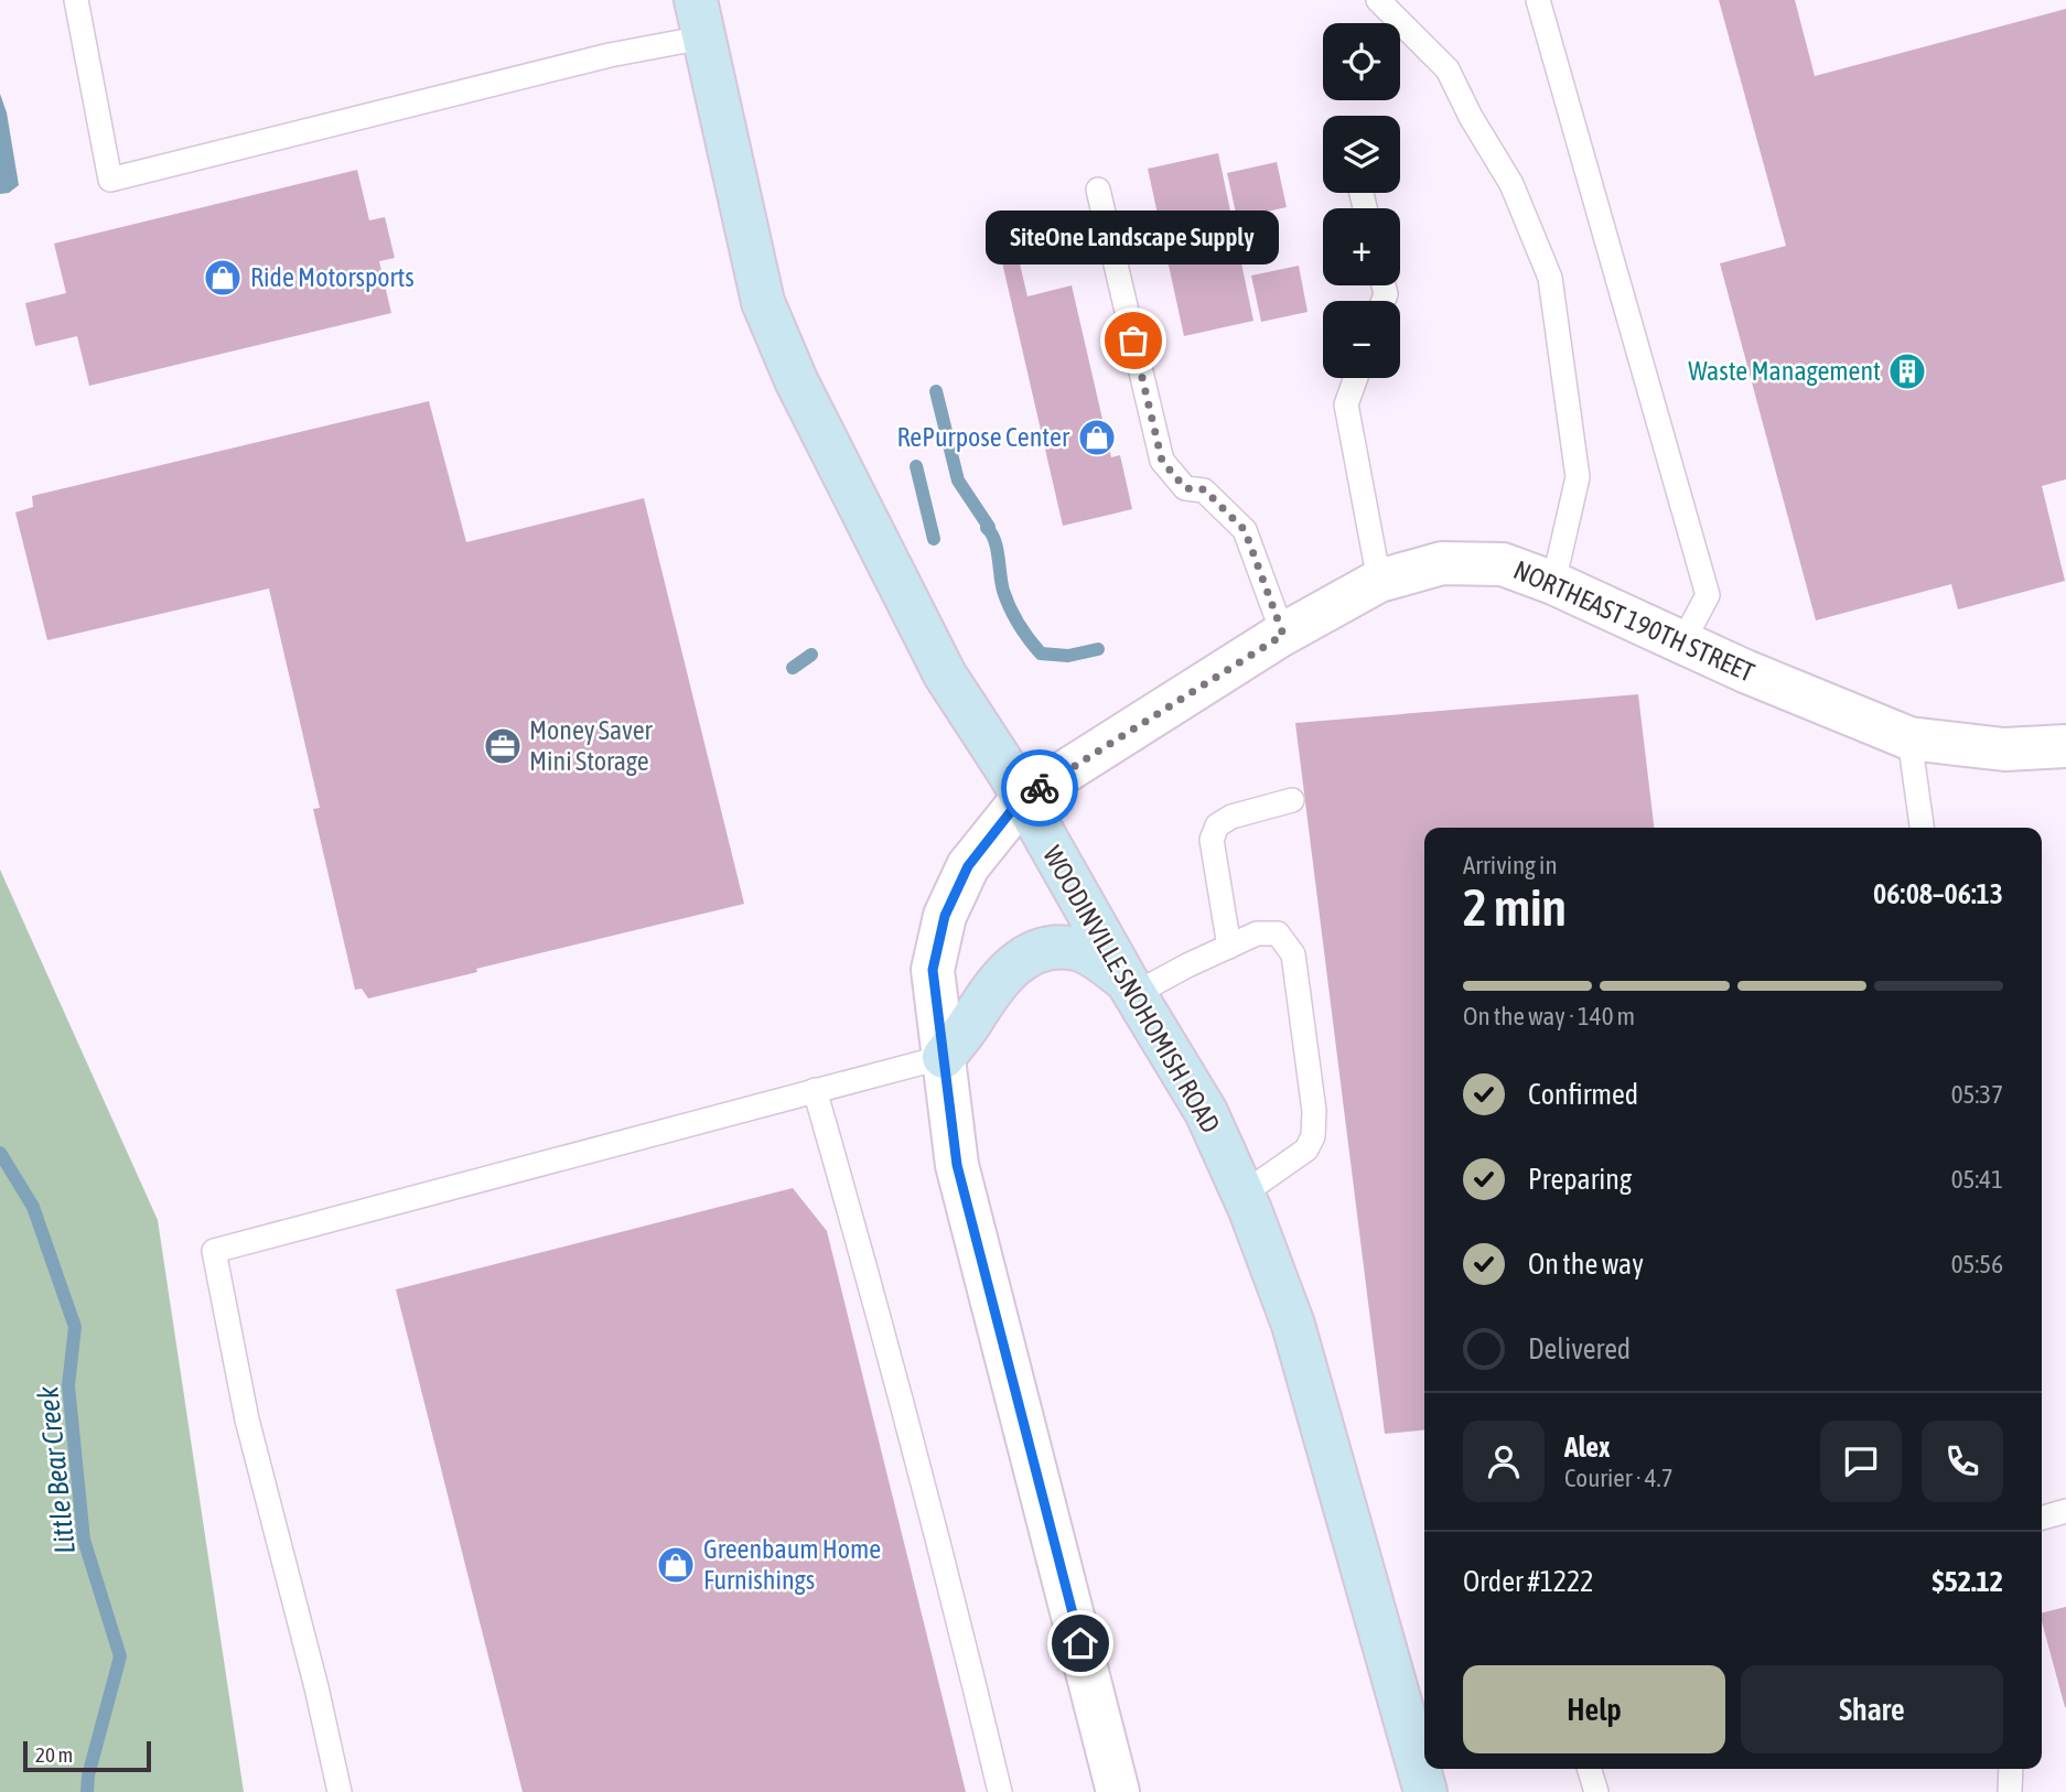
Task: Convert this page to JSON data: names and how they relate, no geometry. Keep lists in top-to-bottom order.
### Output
{
  "streets": {
    "main road": ["WOODINVILLE SNOHOMISH ROAD"],
    "street": ["NORTHEAST 190TH STREET"]
  },
  "crossings": [
    ["NORTHEAST 190TH STREET", "WOODINVILLE SNOHOMISH ROAD"]
  ],
  "water": ["Little Bear Creek"],
  "places": {
    "shop": ["Ride Motorsports", "RePurpose Center", "Greenbaum Home Furnishings"],
    "other": ["SiteOne Landscape Supply"],
    "building": ["Waste Management"],
    "office": ["Money Saver Mini Storage"]
  },
  "scale_bar": "20 m",
  "page": {
    "map_buttons": ["+", "−"],
    "bubble": "SiteOne Landscape Supply",
    "heading": ["2 min", "Arriving in", "06:08–06:13"],
    "panel": [
      "Alex",
      "Courier · 4.7",
      "Order #1222",
      "$52.12"
    ],
    "bar": "On the way · 140 m",
    "list": [
      ["Confirmed", "05:37"],
      ["Preparing", "05:41"],
      ["On the way", "05:56"],
      "Delivered"
    ],
    "buttons": ["Help", "Share"],
    "scale": "20 m"
  }
}
